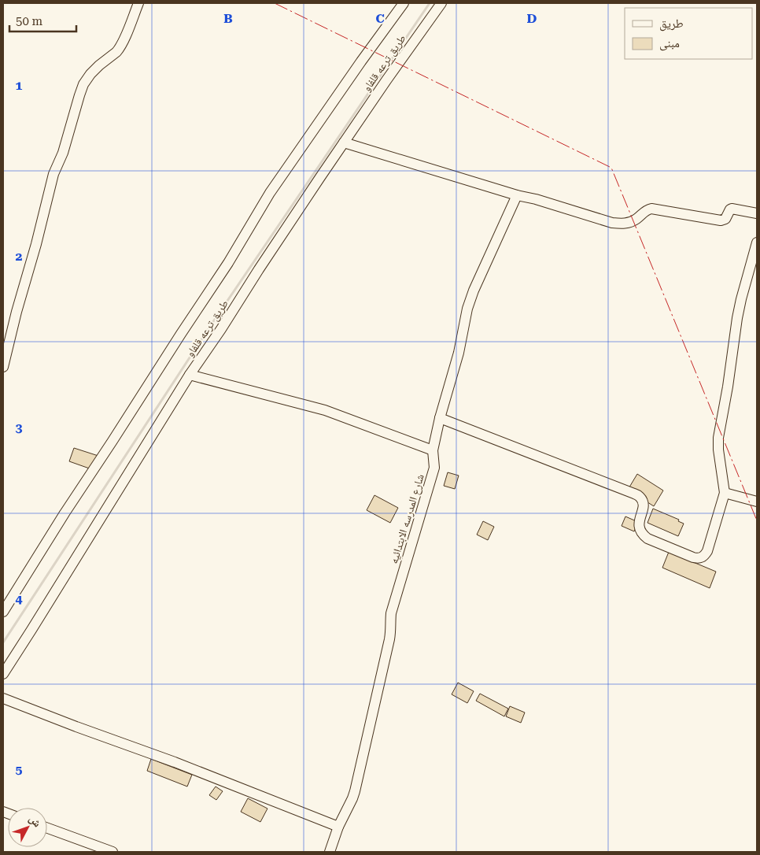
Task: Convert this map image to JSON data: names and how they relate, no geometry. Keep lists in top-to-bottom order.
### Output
{
  "streets": {
    "street": ["طريق ترعه قلفاو", "شارع المدرسه الابتدائيه"]
  },
  "legend": ["طريق", "مبنى"],
  "scale_bar": "50 m",
  "north": "top right",
  "grid": {
    "columns": ["B", "C", "D"],
    "rows": [
      "1",
      "2",
      "3",
      "4",
      "5"
    ]
  }
}
